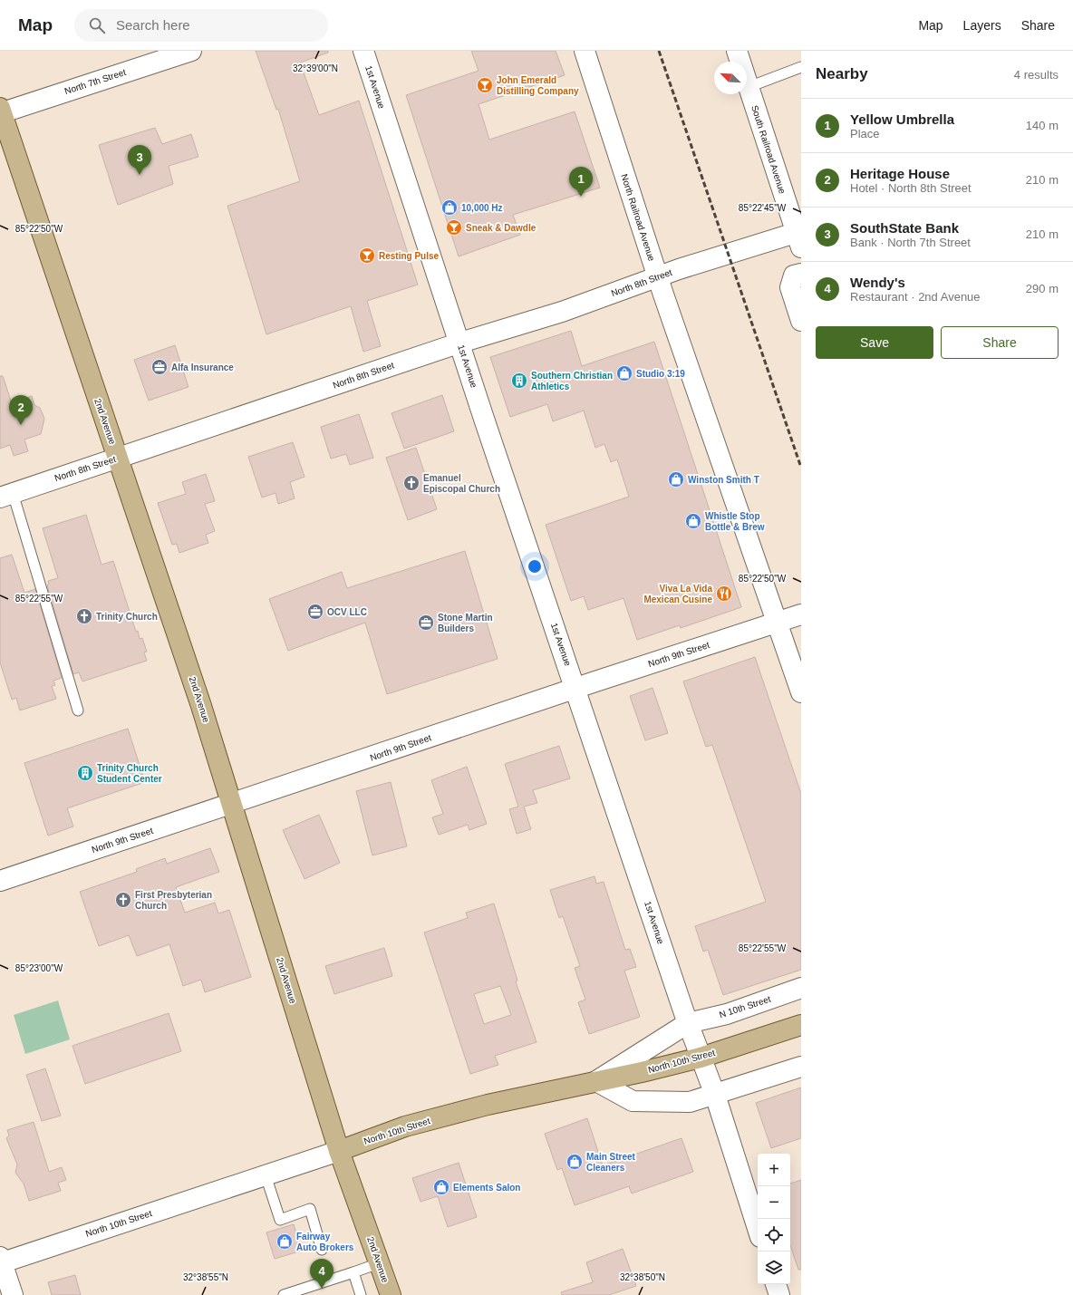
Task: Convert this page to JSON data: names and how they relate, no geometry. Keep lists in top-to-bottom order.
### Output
{
  "streets": {
    "main road": ["2nd Avenue", "North 10th Street"],
    "street": [
      "North 7th Street",
      "1st Avenue",
      "South Railroad Avenue",
      "North Railroad Avenue",
      "North 8th Street",
      "North 9th Street",
      "N 10th Street"
    ]
  },
  "crossings": [
    ["North 7th Street", "2nd Avenue"],
    ["1st Avenue", "North 8th Street"],
    ["1st Avenue", "North 9th Street"],
    ["1st Avenue", "N 10th Street"],
    ["1st Avenue", "North 10th Street"],
    ["South Railroad Avenue", "North 8th Street"],
    ["North Railroad Avenue", "North 8th Street"],
    ["North Railroad Avenue", "North 9th Street"],
    ["North 8th Street", "2nd Avenue"],
    ["2nd Avenue", "North 9th Street"],
    ["2nd Avenue", "North 10th Street"],
    ["N 10th Street", "North 10th Street"]
  ],
  "places": {
    "bar": ["John Emerald Distilling Company", "Sneak & Dawdle", "Resting Pulse"],
    "shop": [
      "10,000 Hz",
      "Studio 3:19",
      "Winston Smith T",
      "Whistle Stop Bottle & Brew",
      "Main Street Cleaners",
      "Elements Salon",
      "Fairway Auto Brokers"
    ],
    "office": ["Alfa Insurance", "OCV LLC", "Stone Martin Builders"],
    "building": ["Southern Christian Athletics", "Trinity Church Student Center"],
    "church": ["Emanuel Episcopal Church", "Trinity Church", "First Presbyterian Church"],
    "restaurant": ["Viva La Vida Mexican Cusine"]
  },
  "north": "top left",
  "page": {
    "header": "Map",
    "search": "Search here",
    "nav": ["Map", "Layers", "Share"],
    "heading": ["Nearby", "4 results"],
    "list": [
      {
        "mark": "1",
        "name": "Yellow Umbrella",
        "note": "Place",
        "value": "140 m"
      },
      {
        "mark": "2",
        "name": "Heritage House",
        "note": "Hotel · North 8th Street",
        "value": "210 m"
      },
      {
        "mark": "3",
        "name": "SouthState Bank",
        "note": "Bank · North 7th Street",
        "value": "210 m"
      },
      {
        "mark": "4",
        "name": "Wendy's",
        "note": "Restaurant · 2nd Avenue",
        "value": "290 m"
      }
    ],
    "pins": [
      "3",
      "1",
      "2",
      "4"
    ],
    "buttons": ["Save", "Share"],
    "map_buttons": ["+", "−"]
  },
  "coordinates": [
    "32°39'00\"N",
    "85°22'45\"W",
    "85°22'50\"W",
    "85°22'55\"W",
    "85°23'00\"W",
    "32°38'55\"N",
    "32°38'50\"N"
  ]
}
